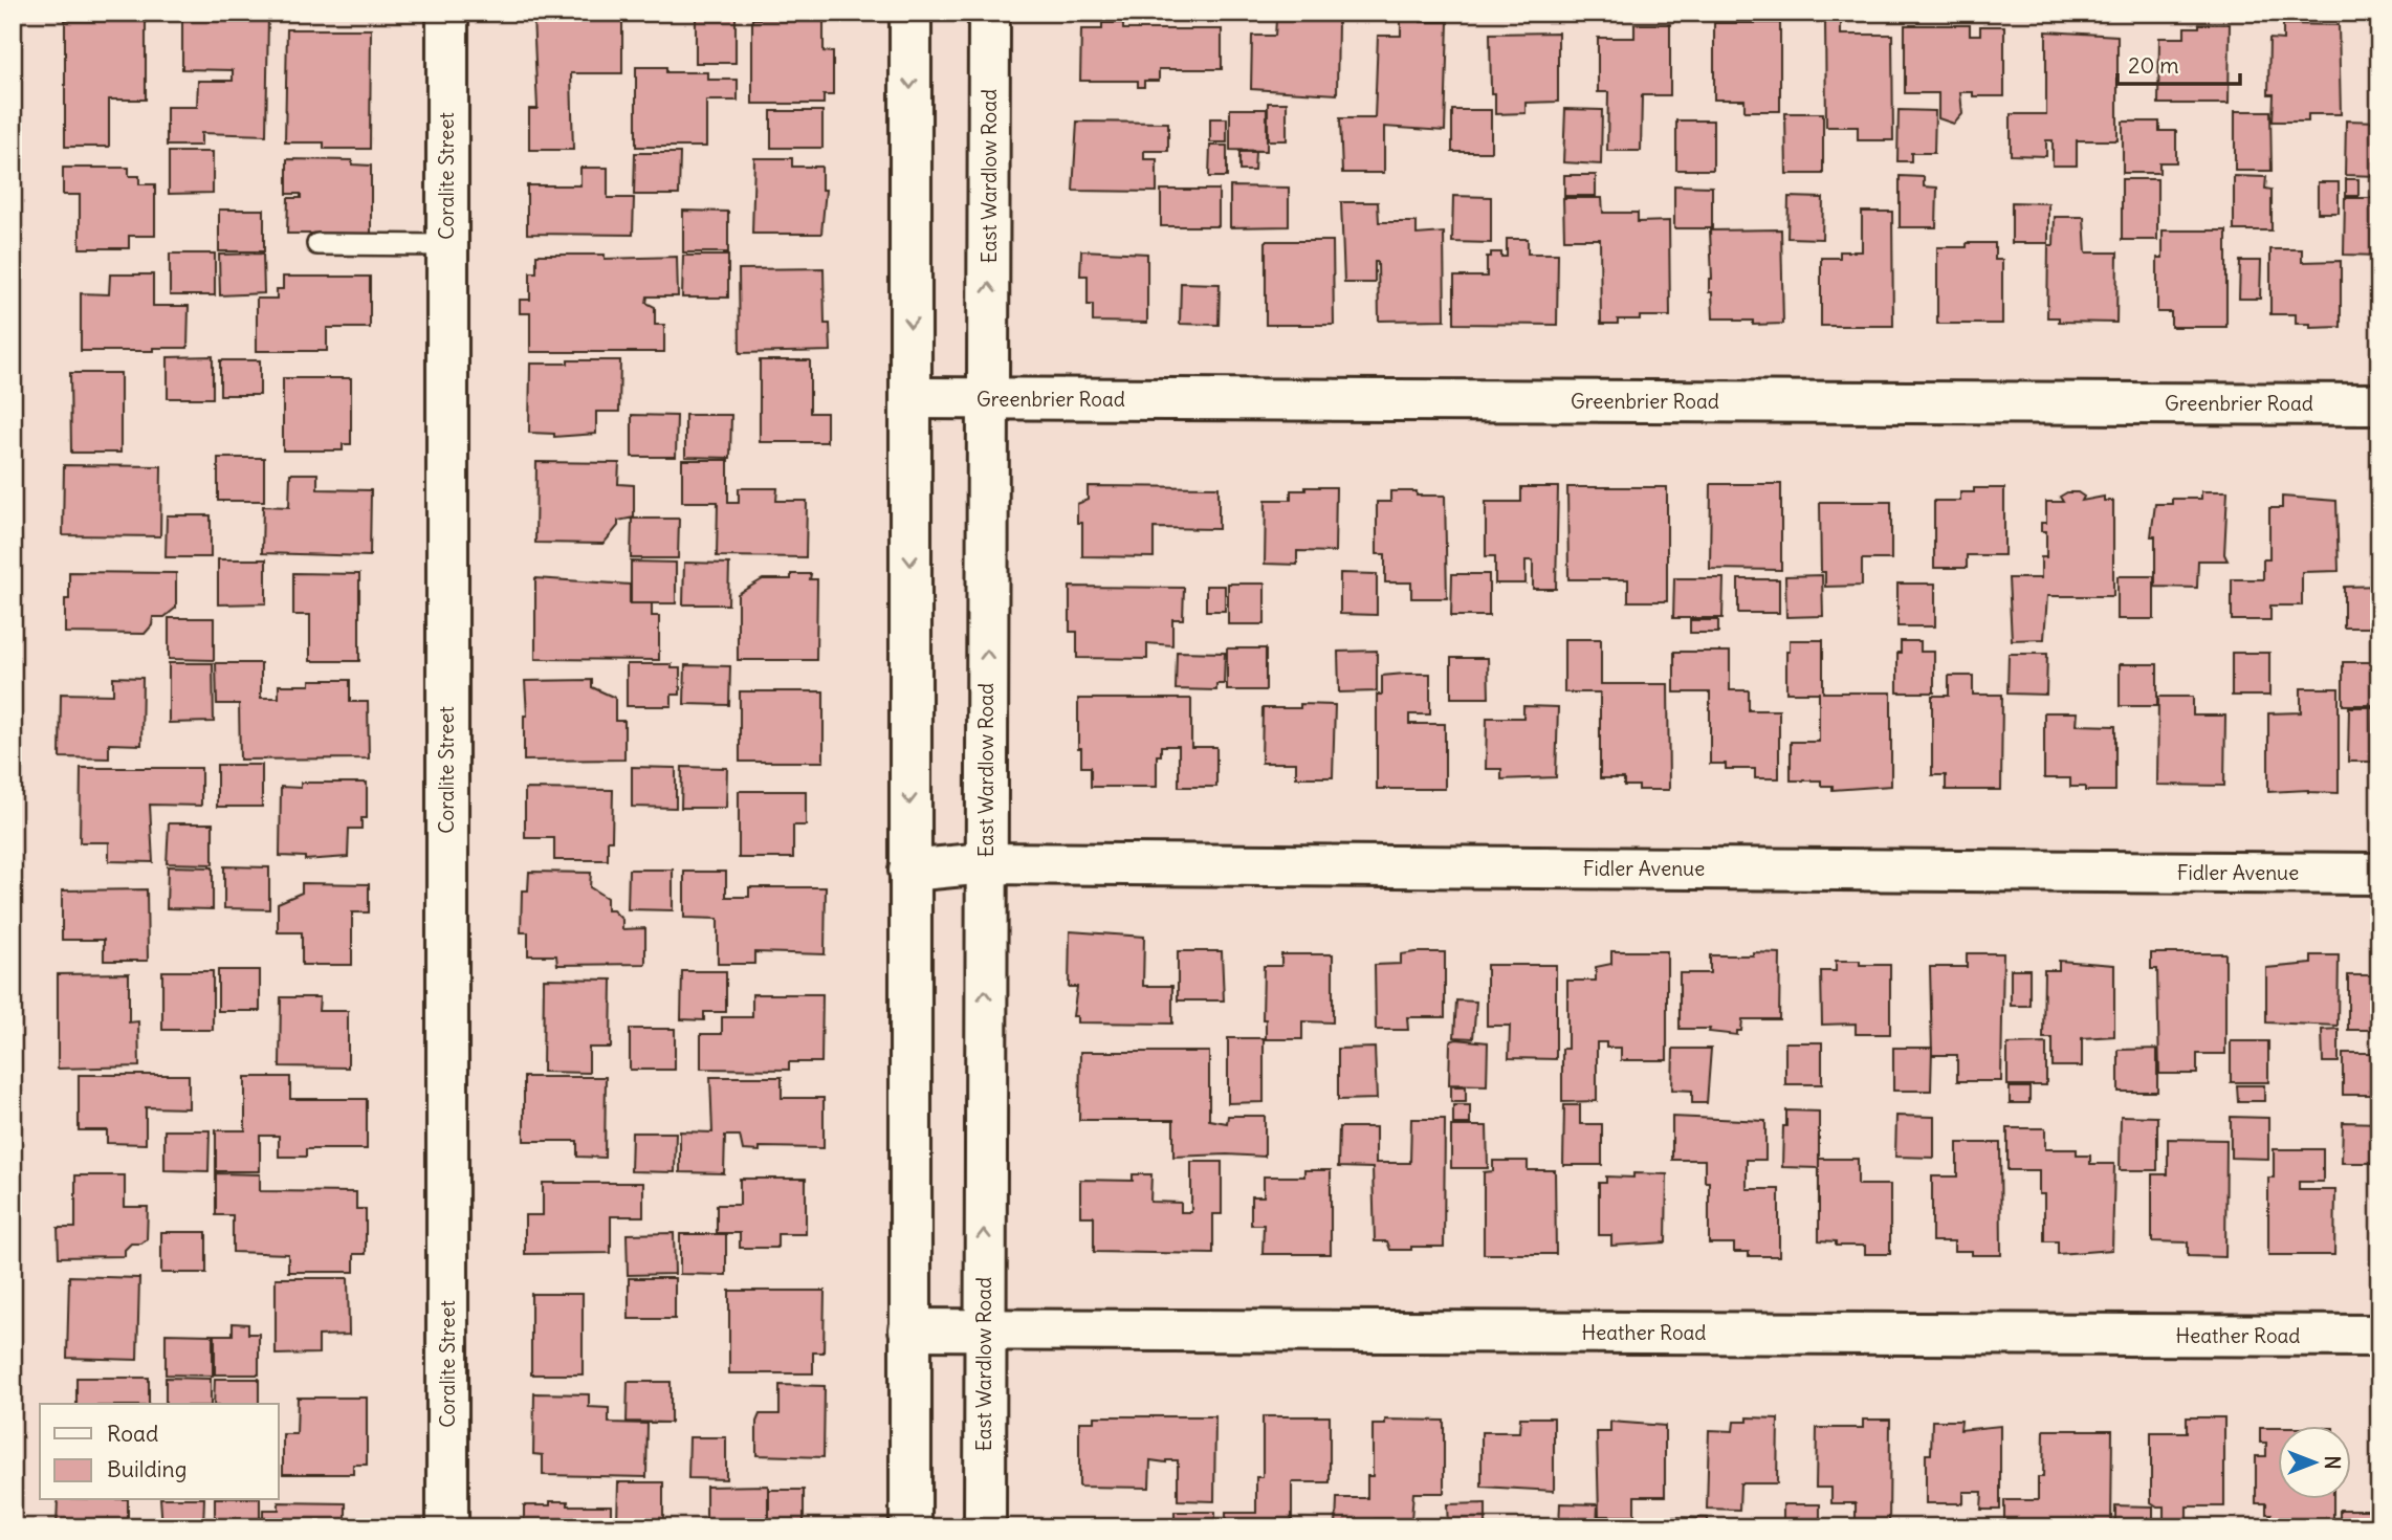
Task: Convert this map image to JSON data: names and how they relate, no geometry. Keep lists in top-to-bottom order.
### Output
{
  "streets": {
    "street": [
      "Coralite Street",
      "East Wardlow Road",
      "Greenbrier Road",
      "Fidler Avenue",
      "Heather Road"
    ]
  },
  "crossings": [
    ["East Wardlow Road", "Greenbrier Road"],
    ["East Wardlow Road", "Fidler Avenue"],
    ["East Wardlow Road", "Heather Road"]
  ],
  "legend": ["Road", "Building"],
  "scale_bar": "20 m",
  "north": "right"
}
